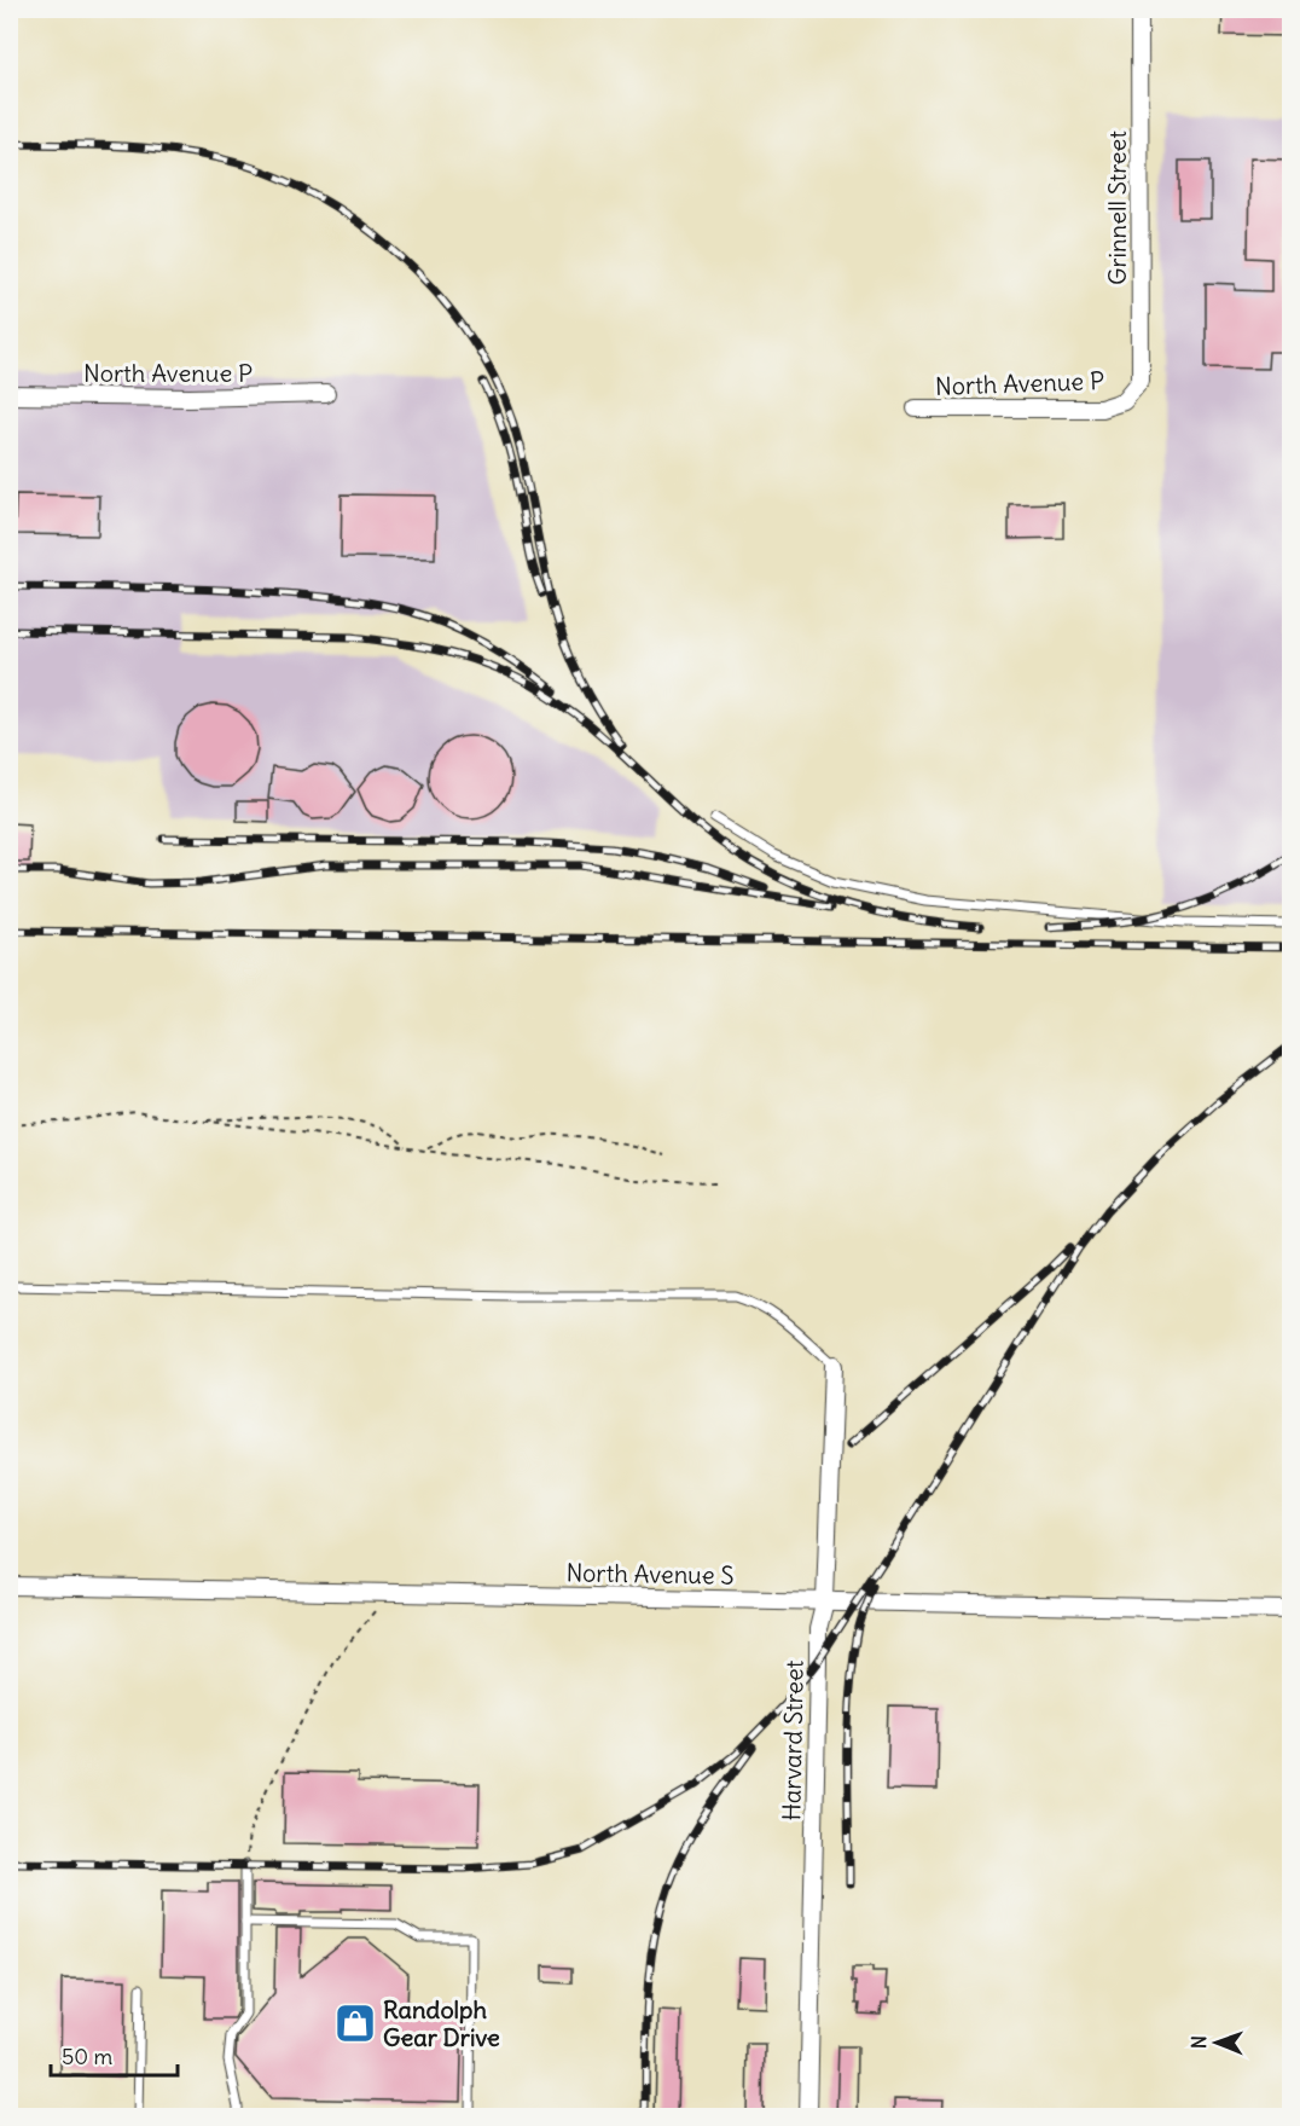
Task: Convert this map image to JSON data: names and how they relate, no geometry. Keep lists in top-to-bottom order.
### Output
{
  "streets": {
    "street": [
      "Grinnell Street",
      "North Avenue P",
      "North Avenue S",
      "Harvard Street"
    ]
  },
  "crossings": [
    ["Grinnell Street", "North Avenue P"],
    ["North Avenue S", "Harvard Street"]
  ],
  "places": {
    "shop": ["Randolph Gear Drive"]
  },
  "scale_bar": "50 m",
  "north": "left"
}
